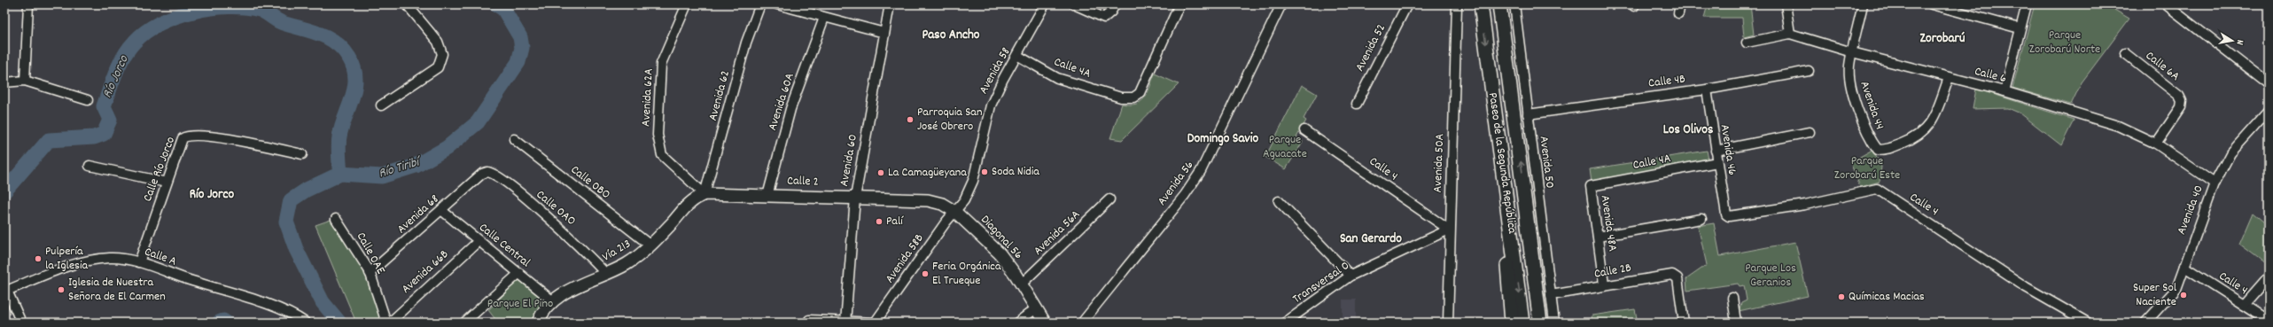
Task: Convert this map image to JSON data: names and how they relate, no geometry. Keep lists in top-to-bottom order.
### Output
{
  "streets": {
    "highway": ["Paseo de la Segunda República"],
    "main road": ["Calle 2", "Diagonal 56", "Vía 213"],
    "street": [
      "Avenida 52",
      "Calle 6A",
      "Calle 4A",
      "Avenida 58",
      "Calle 6",
      "Calle 4B",
      "Avenida 62",
      "Avenida 62A",
      "Avenida 60A",
      "Avenida 44",
      "Avenida 46",
      "Avenida 60",
      "Avenida 50",
      "Avenida 50A",
      "Calle Río Jorco",
      "Calle 4",
      "Calle 0BO",
      "Avenida 56",
      "Calle 0AO",
      "Avenida 40",
      "Avenida 68",
      "Avenida 48A",
      "Avenida 56A",
      "Calle Central",
      "Calle 0AE",
      "Calle A",
      "Avenida 58B",
      "Calle 2B",
      "Avenida 66B",
      "Transversal 0"
    ]
  },
  "crossings": [
    ["Calle 6A", "Calle 6"],
    ["Calle 4A", "Avenida 58"],
    ["Calle 4A", "Avenida 46"],
    ["Calle 4A", "Avenida 48A"],
    ["Avenida 58", "Calle 2"],
    ["Avenida 58", "Diagonal 56"],
    ["Avenida 58", "Avenida 58B"],
    ["Calle 6", "Avenida 44"],
    ["Calle 6", "Avenida 40"],
    ["Calle 4B", "Avenida 46"],
    ["Calle 4B", "Avenida 50"],
    ["Avenida 62", "Avenida 62A"],
    ["Avenida 62", "Calle 2"],
    ["Avenida 62", "Vía 213"],
    ["Avenida 62A", "Calle 2"],
    ["Avenida 62A", "Vía 213"],
    ["Avenida 60A", "Calle 2"],
    ["Avenida 46", "Calle 4"],
    ["Avenida 60", "Calle 2"],
    ["Avenida 50", "Calle 2B"],
    ["Avenida 50A", "Calle 4"],
    ["Avenida 50A", "Transversal 0"],
    ["Calle Río Jorco", "Calle A"],
    ["Calle 4", "Avenida 40"],
    ["Calle 4", "Transversal 0"],
    ["Calle 2", "Diagonal 56"],
    ["Calle 2", "Vía 213"],
    ["Calle 2", "Avenida 58B"],
    ["Calle 0BO", "Vía 213"],
    ["Calle 0AO", "Avenida 68"],
    ["Calle 0AO", "Vía 213"],
    ["Avenida 68", "Calle Central"],
    ["Avenida 68", "Calle 0AE"],
    ["Avenida 48A", "Calle 2B"],
    ["Avenida 56A", "Diagonal 56"],
    ["Diagonal 56", "Avenida 58B"],
    ["Calle Central", "Vía 213"],
    ["Calle Central", "Avenida 66B"]
  ],
  "districts": [
    "Paso Ancho",
    "Zorobarú",
    "Los Olivos",
    "Domingo Savio",
    "Río Jorco",
    "San Gerardo"
  ],
  "water": ["Río Jorco", "Río Tiribí"],
  "parks": [
    "Parque Zorobarú Norte",
    "Parque Aguacate",
    "Parque Zorobarú Este",
    "Parque Los Geranios",
    "Parque El Pino"
  ],
  "places": [
    "Parroquia San José Obrero",
    "Soda Nidia",
    "La Camagüeyana",
    "Palí",
    "Pulpería la Iglesia",
    "Feria Orgánica El Trueque",
    "Iglesia de Nuestra Señora de El Carmen",
    "Super Sol Naciente",
    "Químicas Macias"
  ],
  "north": "right"
}
